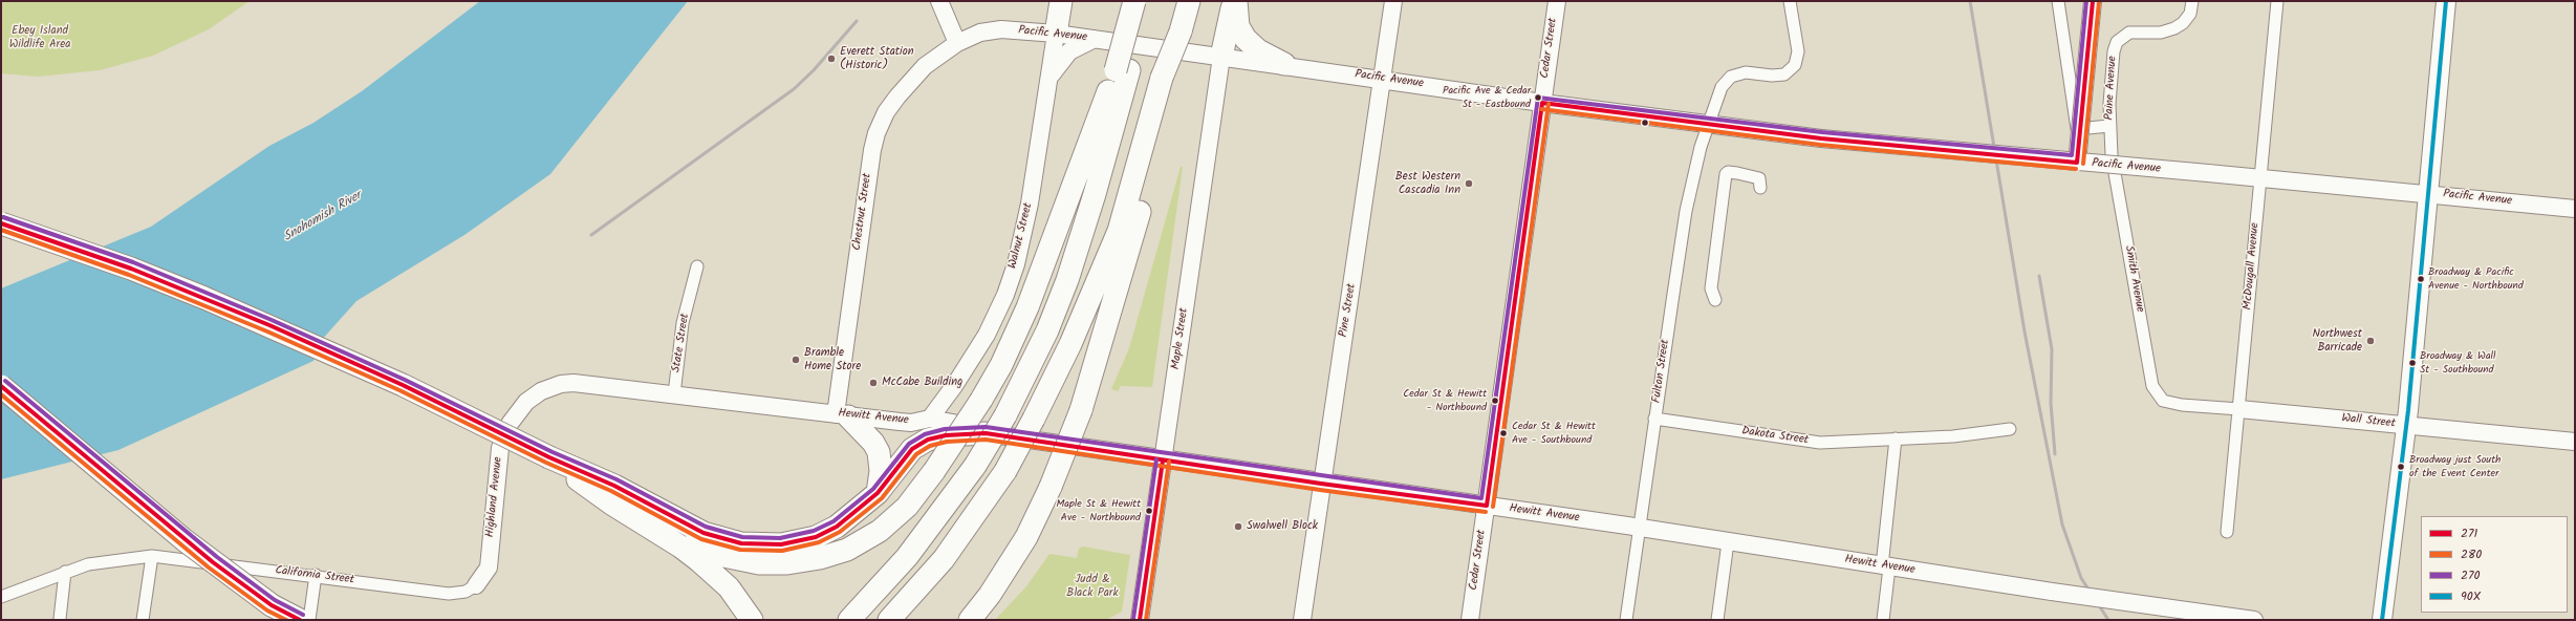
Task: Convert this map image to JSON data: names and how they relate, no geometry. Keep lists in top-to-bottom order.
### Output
{
  "streets": {
    "street": [
      "Pacific Avenue",
      "Cedar Street",
      "Paine Avenue",
      "Chestnut Street",
      "Walnut Street",
      "McDougall Avenue",
      "Smith Avenue",
      "Pine Street",
      "Maple Street",
      "State Street",
      "Fulton Street",
      "Hewitt Avenue",
      "Wall Street",
      "Dakota Street",
      "Highland Avenue",
      "California Street"
    ]
  },
  "crossings": [
    ["Pacific Avenue", "Cedar Street"],
    ["Pacific Avenue", "Chestnut Street"],
    ["Pacific Avenue", "Walnut Street"],
    ["Pacific Avenue", "McDougall Avenue"],
    ["Pacific Avenue", "Pine Street"],
    ["Pacific Avenue", "Maple Street"],
    ["Pacific Avenue", "Fulton Street"],
    ["Cedar Street", "Hewitt Avenue"],
    ["Paine Avenue", "Smith Avenue"],
    ["Chestnut Street", "Hewitt Avenue"],
    ["Walnut Street", "Hewitt Avenue"],
    ["McDougall Avenue", "Wall Street"],
    ["Smith Avenue", "Wall Street"],
    ["Pine Street", "Hewitt Avenue"],
    ["Maple Street", "Hewitt Avenue"],
    ["State Street", "Hewitt Avenue"],
    ["Fulton Street", "Hewitt Avenue"],
    ["Fulton Street", "Dakota Street"],
    ["Hewitt Avenue", "Highland Avenue"],
    ["Highland Avenue", "California Street"]
  ],
  "water": ["Snohomish River"],
  "parks": ["Ebey Island Wildlife Area", "Judd & Black Park"],
  "places": [
    "Everett Station (Historic)",
    "Pacific Ave & Cedar St - Eastbound",
    "Best Western Cascadia Inn",
    "Broadway & Pacific Avenue - Northbound",
    "Northwest Barricade",
    "Bramble Home Store",
    "Broadway & Wall St - Southbound",
    "McCabe Building",
    "Cedar St & Hewitt - Northbound",
    "Cedar St & Hewitt Ave - Southbound",
    "Broadway just South of the Event Center",
    "Maple St & Hewitt Ave - Northbound",
    "Swalwell Block"
  ],
  "lines": [
    "transit line 271",
    "transit line 270",
    "transit line 90X",
    "transit line 280"
  ],
  "legend": [
    "271",
    "280",
    "270",
    "90X"
  ]
}
